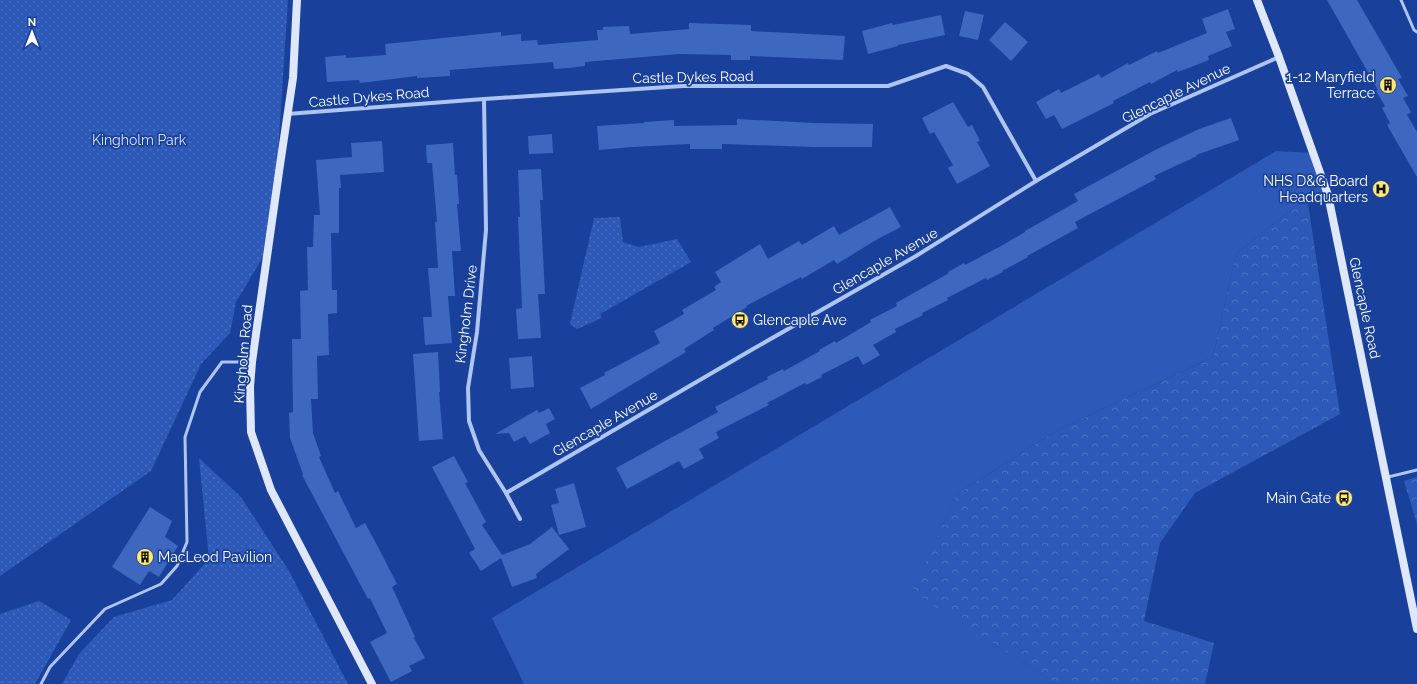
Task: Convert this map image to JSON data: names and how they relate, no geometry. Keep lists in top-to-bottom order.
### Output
{
  "streets": {
    "main road": ["Glencaple Road", "Kingholm Road"],
    "street": ["Castle Dykes Road", "Glencaple Avenue", "Kingholm Drive"]
  },
  "crossings": [
    ["Castle Dykes Road", "Glencaple Avenue"],
    ["Castle Dykes Road", "Kingholm Drive"],
    ["Castle Dykes Road", "Kingholm Road"],
    ["Glencaple Avenue", "Glencaple Road"],
    ["Glencaple Avenue", "Kingholm Drive"]
  ],
  "parks": ["Kingholm Park"],
  "places": {
    "building": ["1-12 Maryfield Terrace", "MacLeod Pavilion"],
    "hospital": ["NHS D&G Board Headquarters"],
    "bus stop": ["Glencaple Ave", "Main Gate"]
  },
  "north": "top"
}
